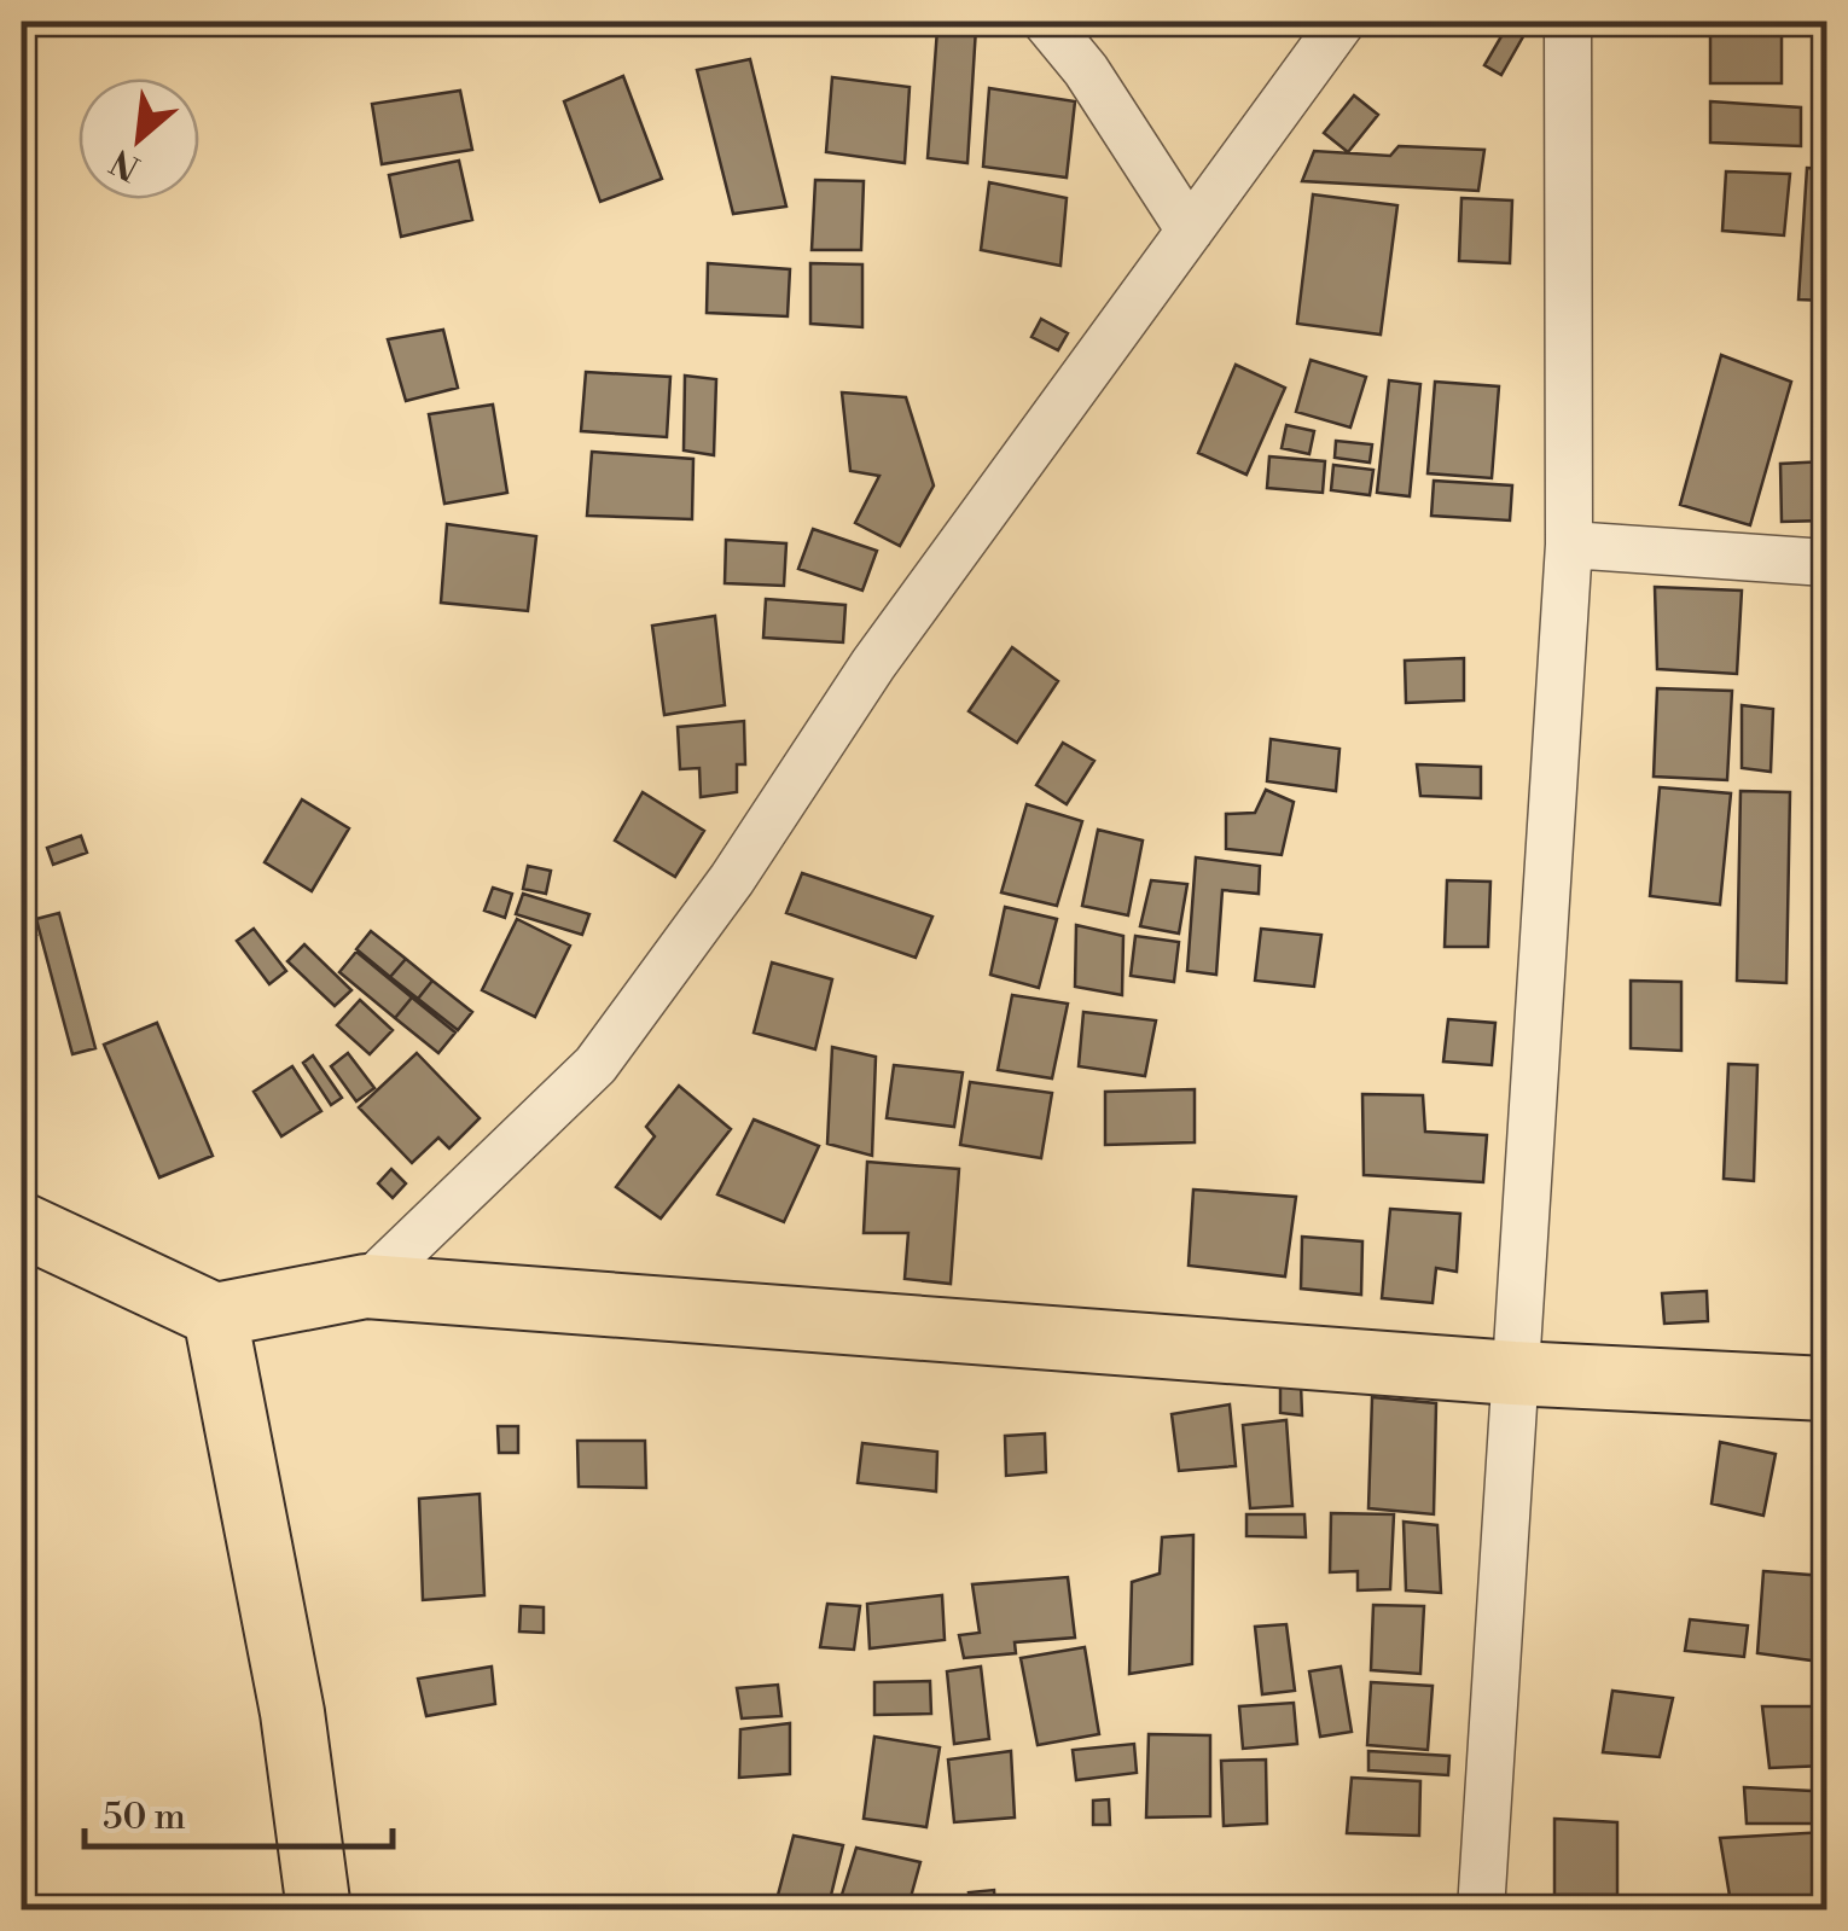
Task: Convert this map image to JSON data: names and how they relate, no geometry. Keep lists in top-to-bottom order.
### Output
{
  "scale_bar": "50 m",
  "north": "bottom left"
}
